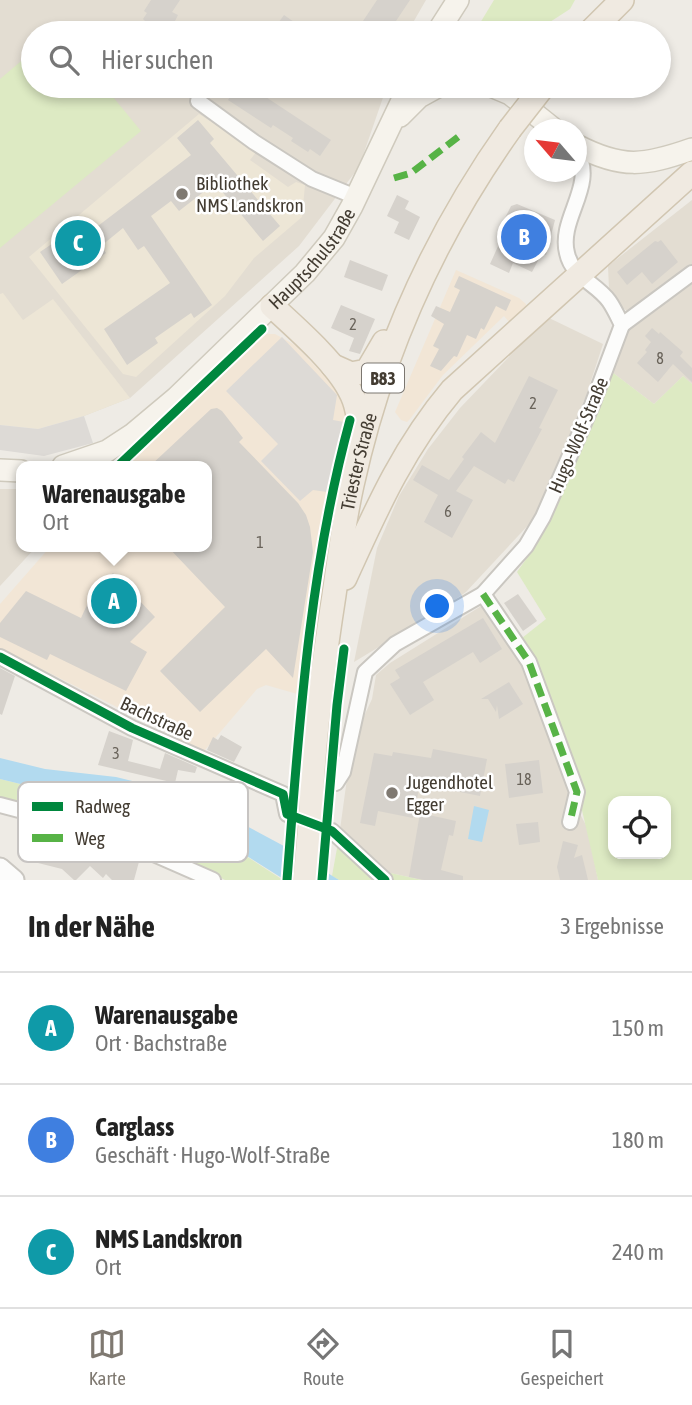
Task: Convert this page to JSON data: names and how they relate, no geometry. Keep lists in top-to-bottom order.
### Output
{
  "streets": {
    "main road": ["Hauptschulstraße", "B83", "Triester Straße"],
    "street": ["Hugo-Wolf-Straße", "Bachstraße"]
  },
  "places": ["Bibliothek NMS Landskron", "Jugendhotel Egger"],
  "house_numbers": [
    "2",
    "8",
    "2",
    "6",
    "1",
    "3",
    "18"
  ],
  "legend": ["Radweg", "Weg"],
  "north": "top left",
  "page": {
    "search": "Hier suchen",
    "pins": ["B", "C", "A"],
    "popup": ["Warenausgabe", "Ort"],
    "heading": ["In der Nähe", "3 Ergebnisse"],
    "list": [
      {
        "mark": "A",
        "name": "Warenausgabe",
        "note": "Ort · Bachstraße",
        "value": "150 m"
      },
      {
        "mark": "B",
        "name": "Carglass",
        "note": "Geschäft · Hugo-Wolf-Straße",
        "value": "180 m"
      },
      {
        "mark": "C",
        "name": "NMS Landskron",
        "note": "Ort",
        "value": "240 m"
      }
    ],
    "nav": ["Karte", "Route", "Gespeichert"]
  }
}
